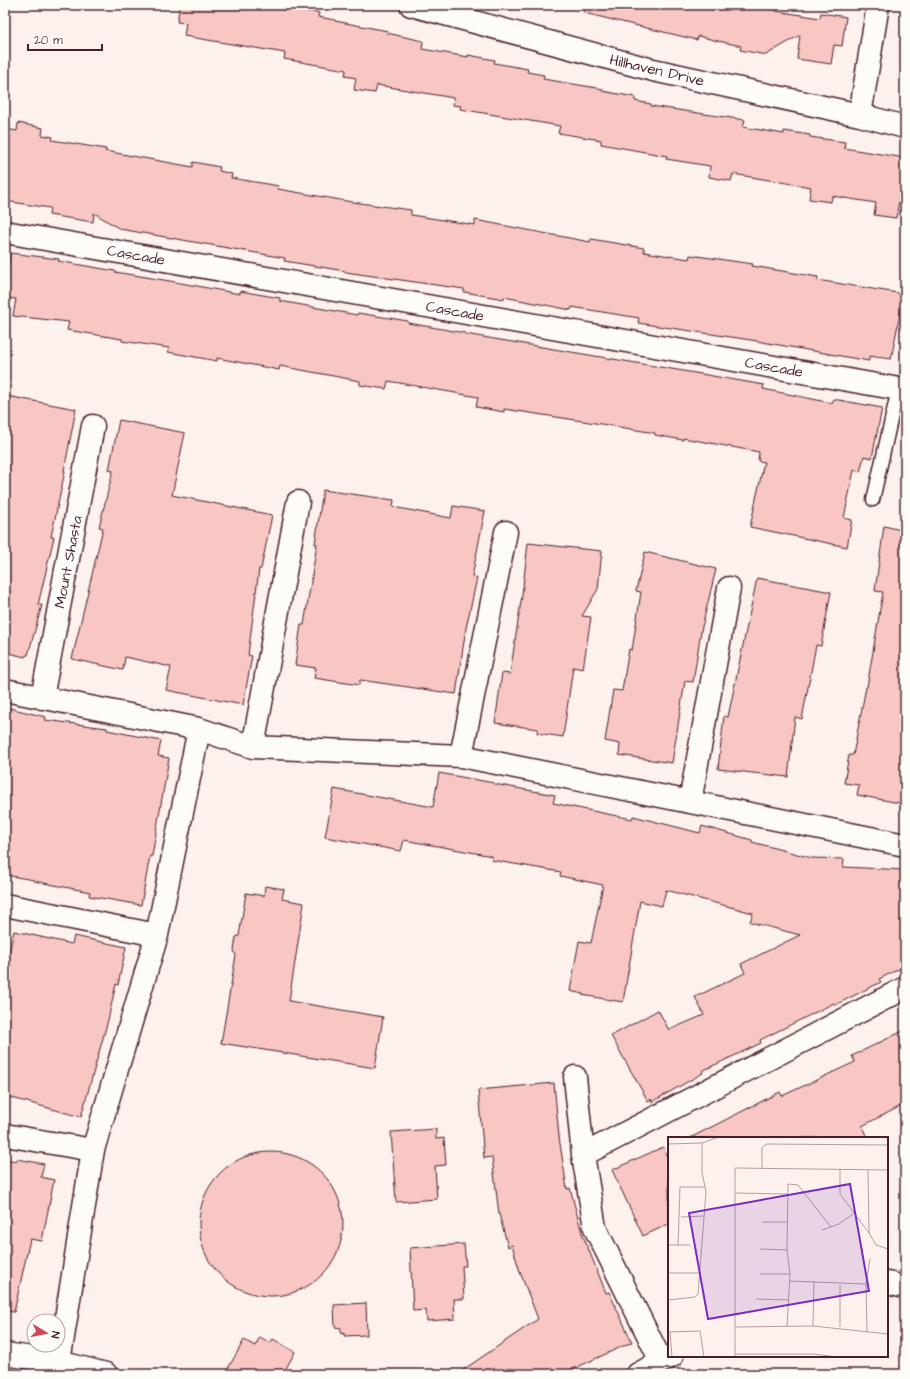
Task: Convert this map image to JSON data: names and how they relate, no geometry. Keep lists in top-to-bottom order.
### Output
{
  "streets": {
    "street": ["Hillhaven Drive", "Cascade", "Mount Shasta"]
  },
  "scale_bar": "20 m",
  "north": "right"
}
